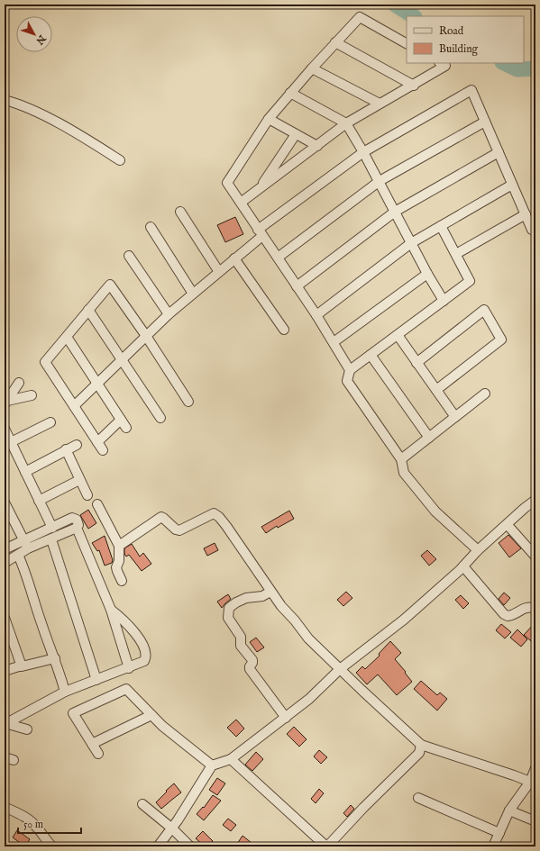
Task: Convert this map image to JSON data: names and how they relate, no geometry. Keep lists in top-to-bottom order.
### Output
{
  "legend": ["Road", "Building"],
  "scale_bar": "50 m",
  "north": "bottom right"
}
